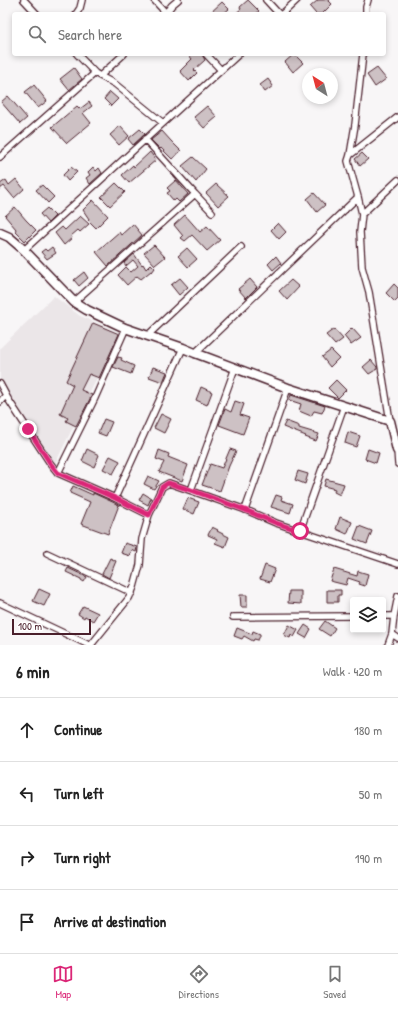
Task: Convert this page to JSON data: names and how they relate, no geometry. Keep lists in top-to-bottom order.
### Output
{
  "scale_bar": "100 m",
  "north": "top left",
  "page": {
    "search": "Search here",
    "scale": "100 m",
    "heading": ["6 min", "Walk · 420 m"],
    "list": [
      ["Continue", "180 m"],
      ["Turn left", "50 m"],
      ["Turn right", "190 m"],
      "Arrive at destination"
    ],
    "nav": ["Map", "Directions", "Saved"]
  }
}
